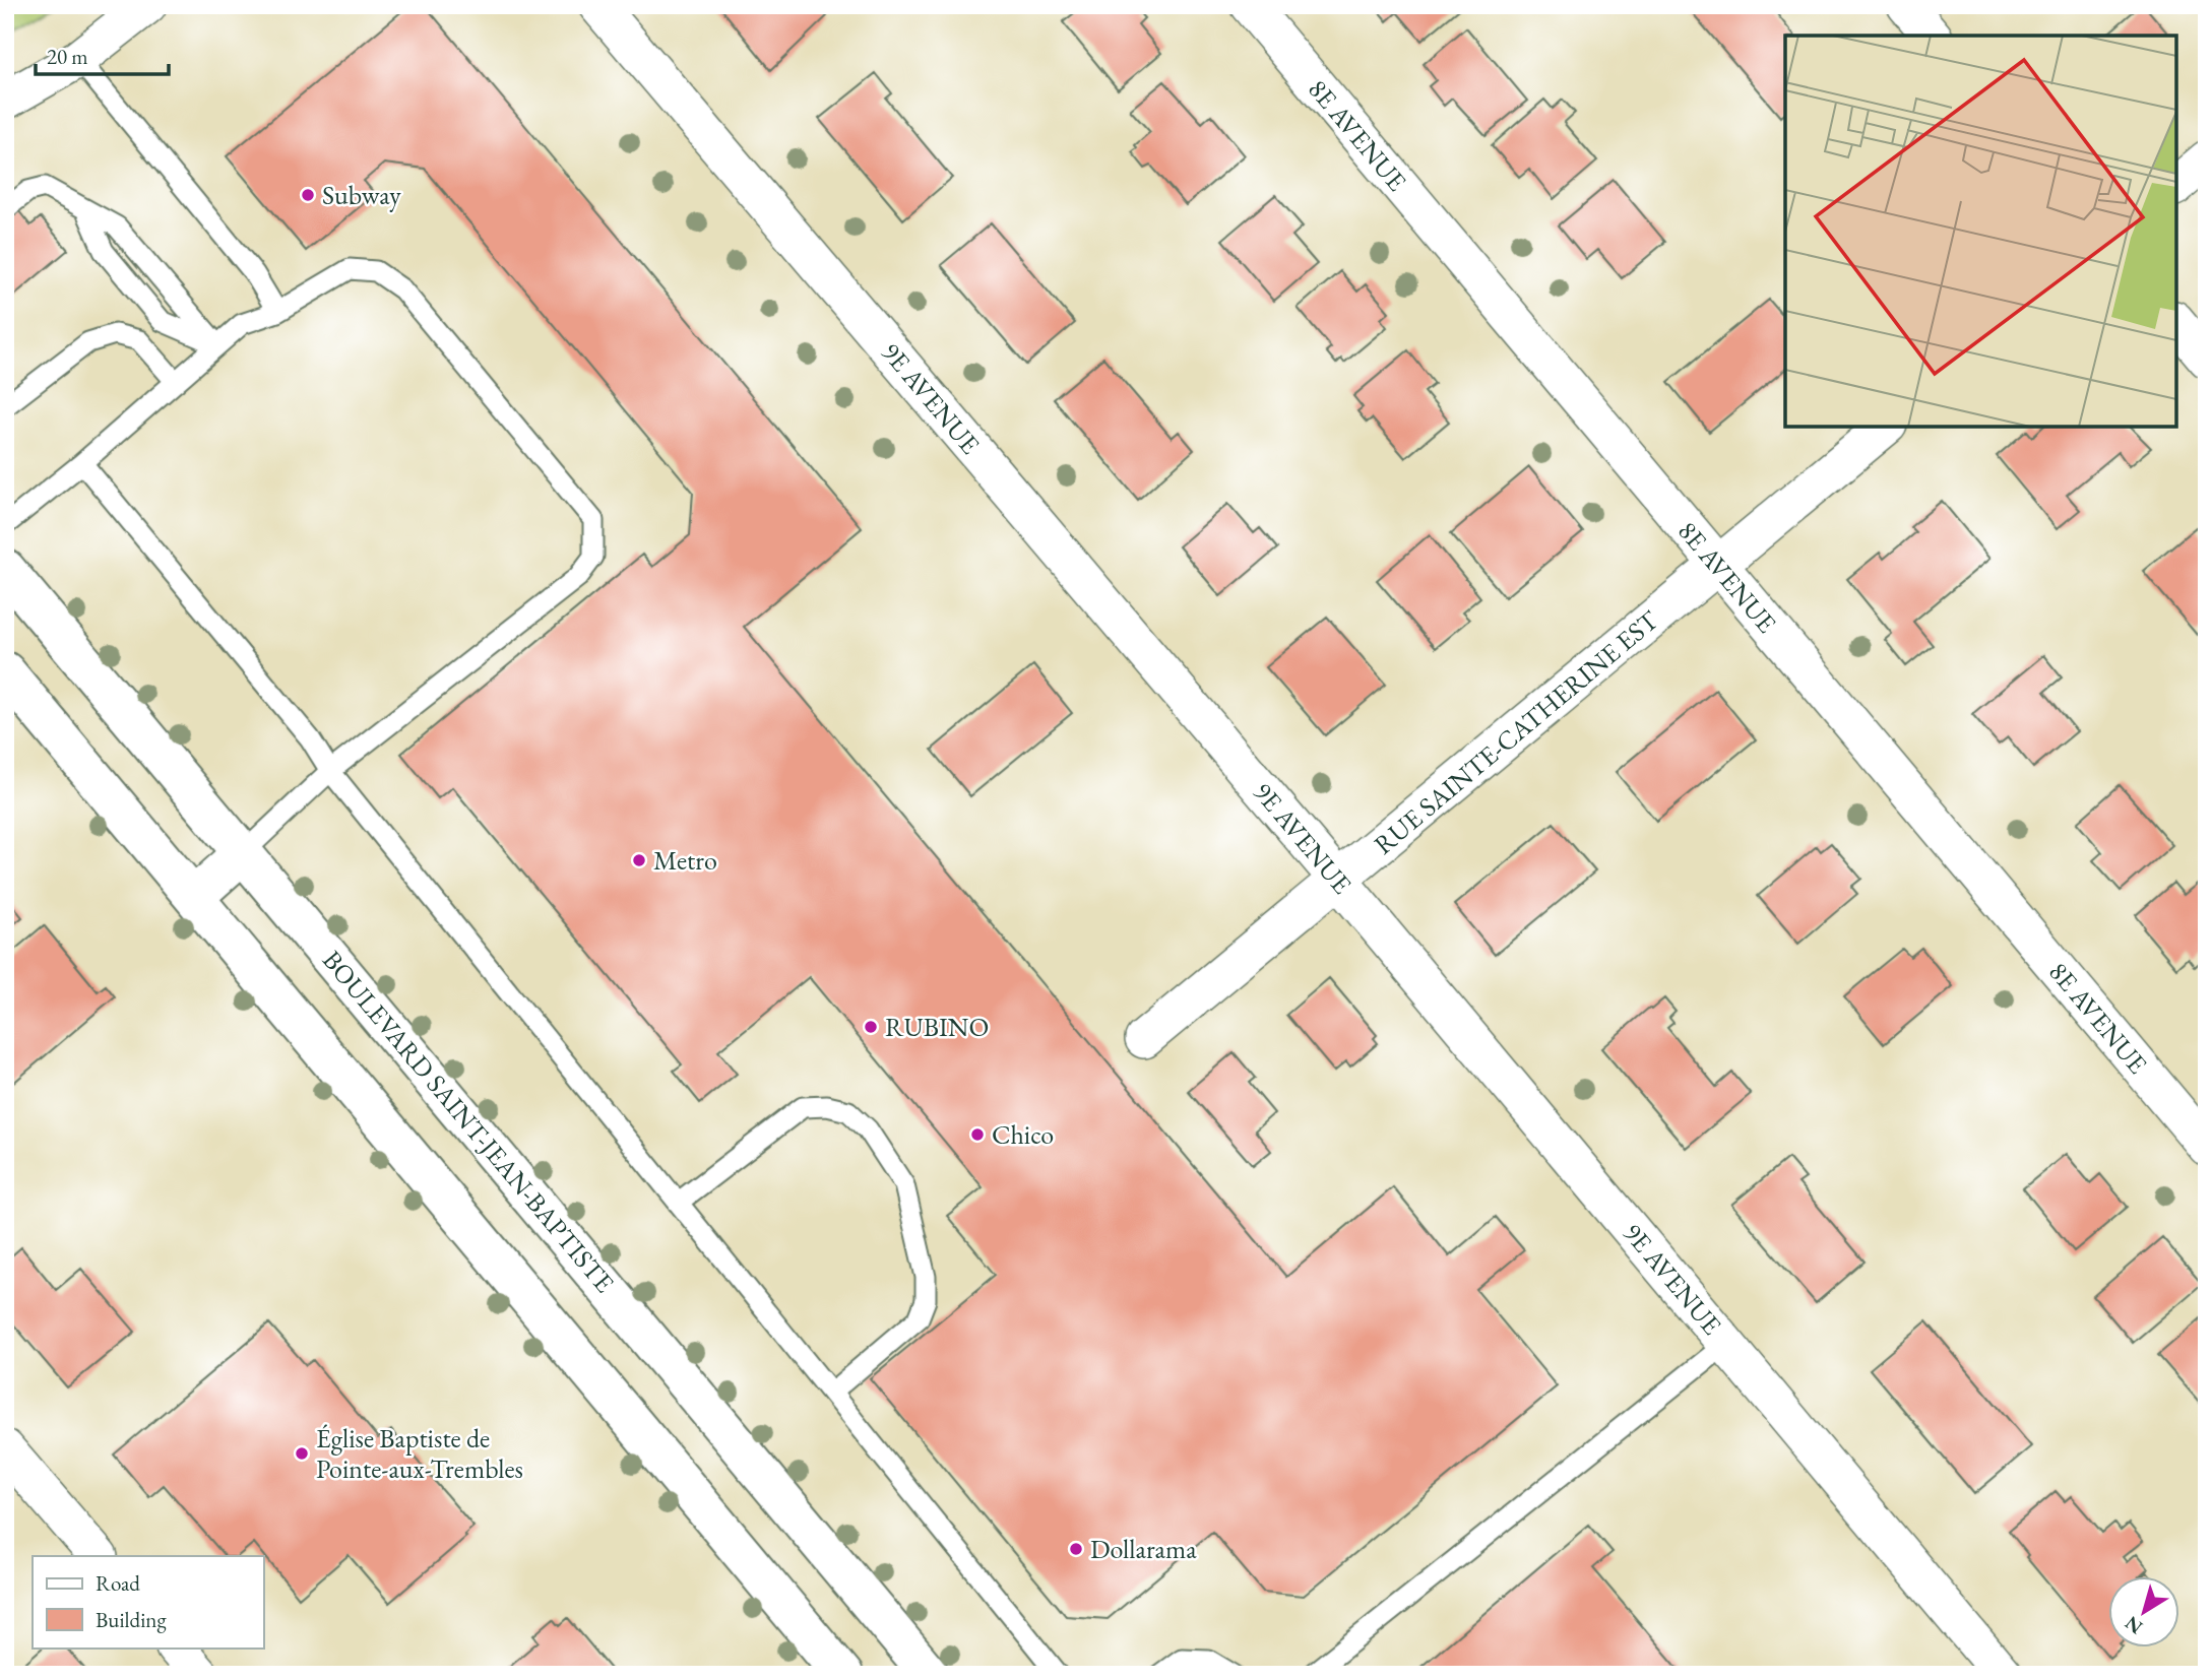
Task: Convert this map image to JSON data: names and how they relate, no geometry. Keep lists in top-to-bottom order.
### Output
{
  "streets": {
    "main road": ["BOULEVARD SAINT-JEAN-BAPTISTE"],
    "street": ["8E AVENUE", "9E AVENUE", "RUE SAINTE-CATHERINE EST"]
  },
  "crossings": [
    ["8E AVENUE", "RUE SAINTE-CATHERINE EST"],
    ["9E AVENUE", "RUE SAINTE-CATHERINE EST"]
  ],
  "places": [
    "Subway",
    "Metro",
    "RUBINO",
    "Chico",
    "Église Baptiste de Pointe-aux-Trembles",
    "Dollarama"
  ],
  "legend": ["Road", "Building"],
  "scale_bar": "20 m",
  "north": "bottom left"
}
